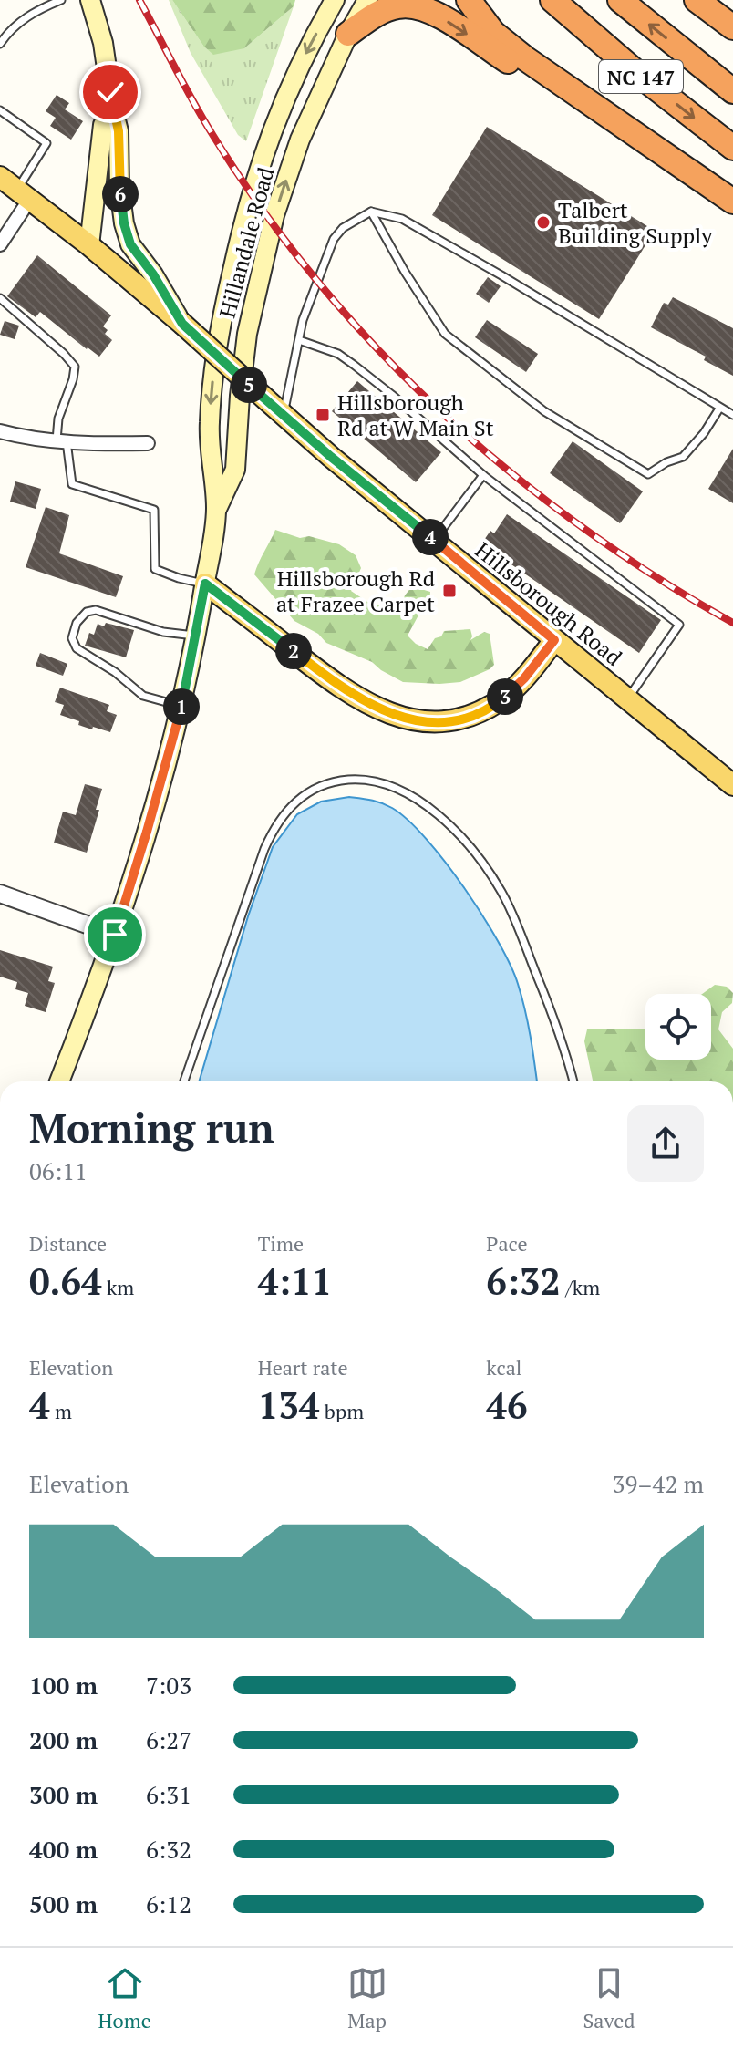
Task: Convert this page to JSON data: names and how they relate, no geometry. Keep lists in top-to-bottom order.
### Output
{
  "streets": {
    "highway": ["NC 147"],
    "main road": ["Hillandale Road", "Hillsborough Road"]
  },
  "places": {
    "other": ["Talbert Building Supply"],
    "transit": ["Hillsborough Rd at W Main St", "Hillsborough Rd at Frazee Carpet"]
  },
  "page": {
    "pins": [
      "6",
      "5",
      "4",
      "2",
      "3",
      "1"
    ],
    "heading": ["Morning run", "06:11"],
    "stats": [
      ["Distance", "0.64 km"],
      ["Time", "4:11"],
      ["Pace", "6:32 /km"],
      ["Elevation", "4 m"],
      ["Heart rate", "134 bpm"],
      ["kcal", "46"]
    ],
    "chart": ["Elevation", "39–42 m"],
    "list": [
      {
        "name": "100 m",
        "note": "7:03"
      },
      {
        "name": "200 m",
        "note": "6:27"
      },
      {
        "name": "300 m",
        "note": "6:31"
      },
      {
        "name": "400 m",
        "note": "6:32"
      },
      {
        "name": "500 m",
        "note": "6:12"
      }
    ],
    "tabs": ["Home", "Map", "Saved"]
  }
}
